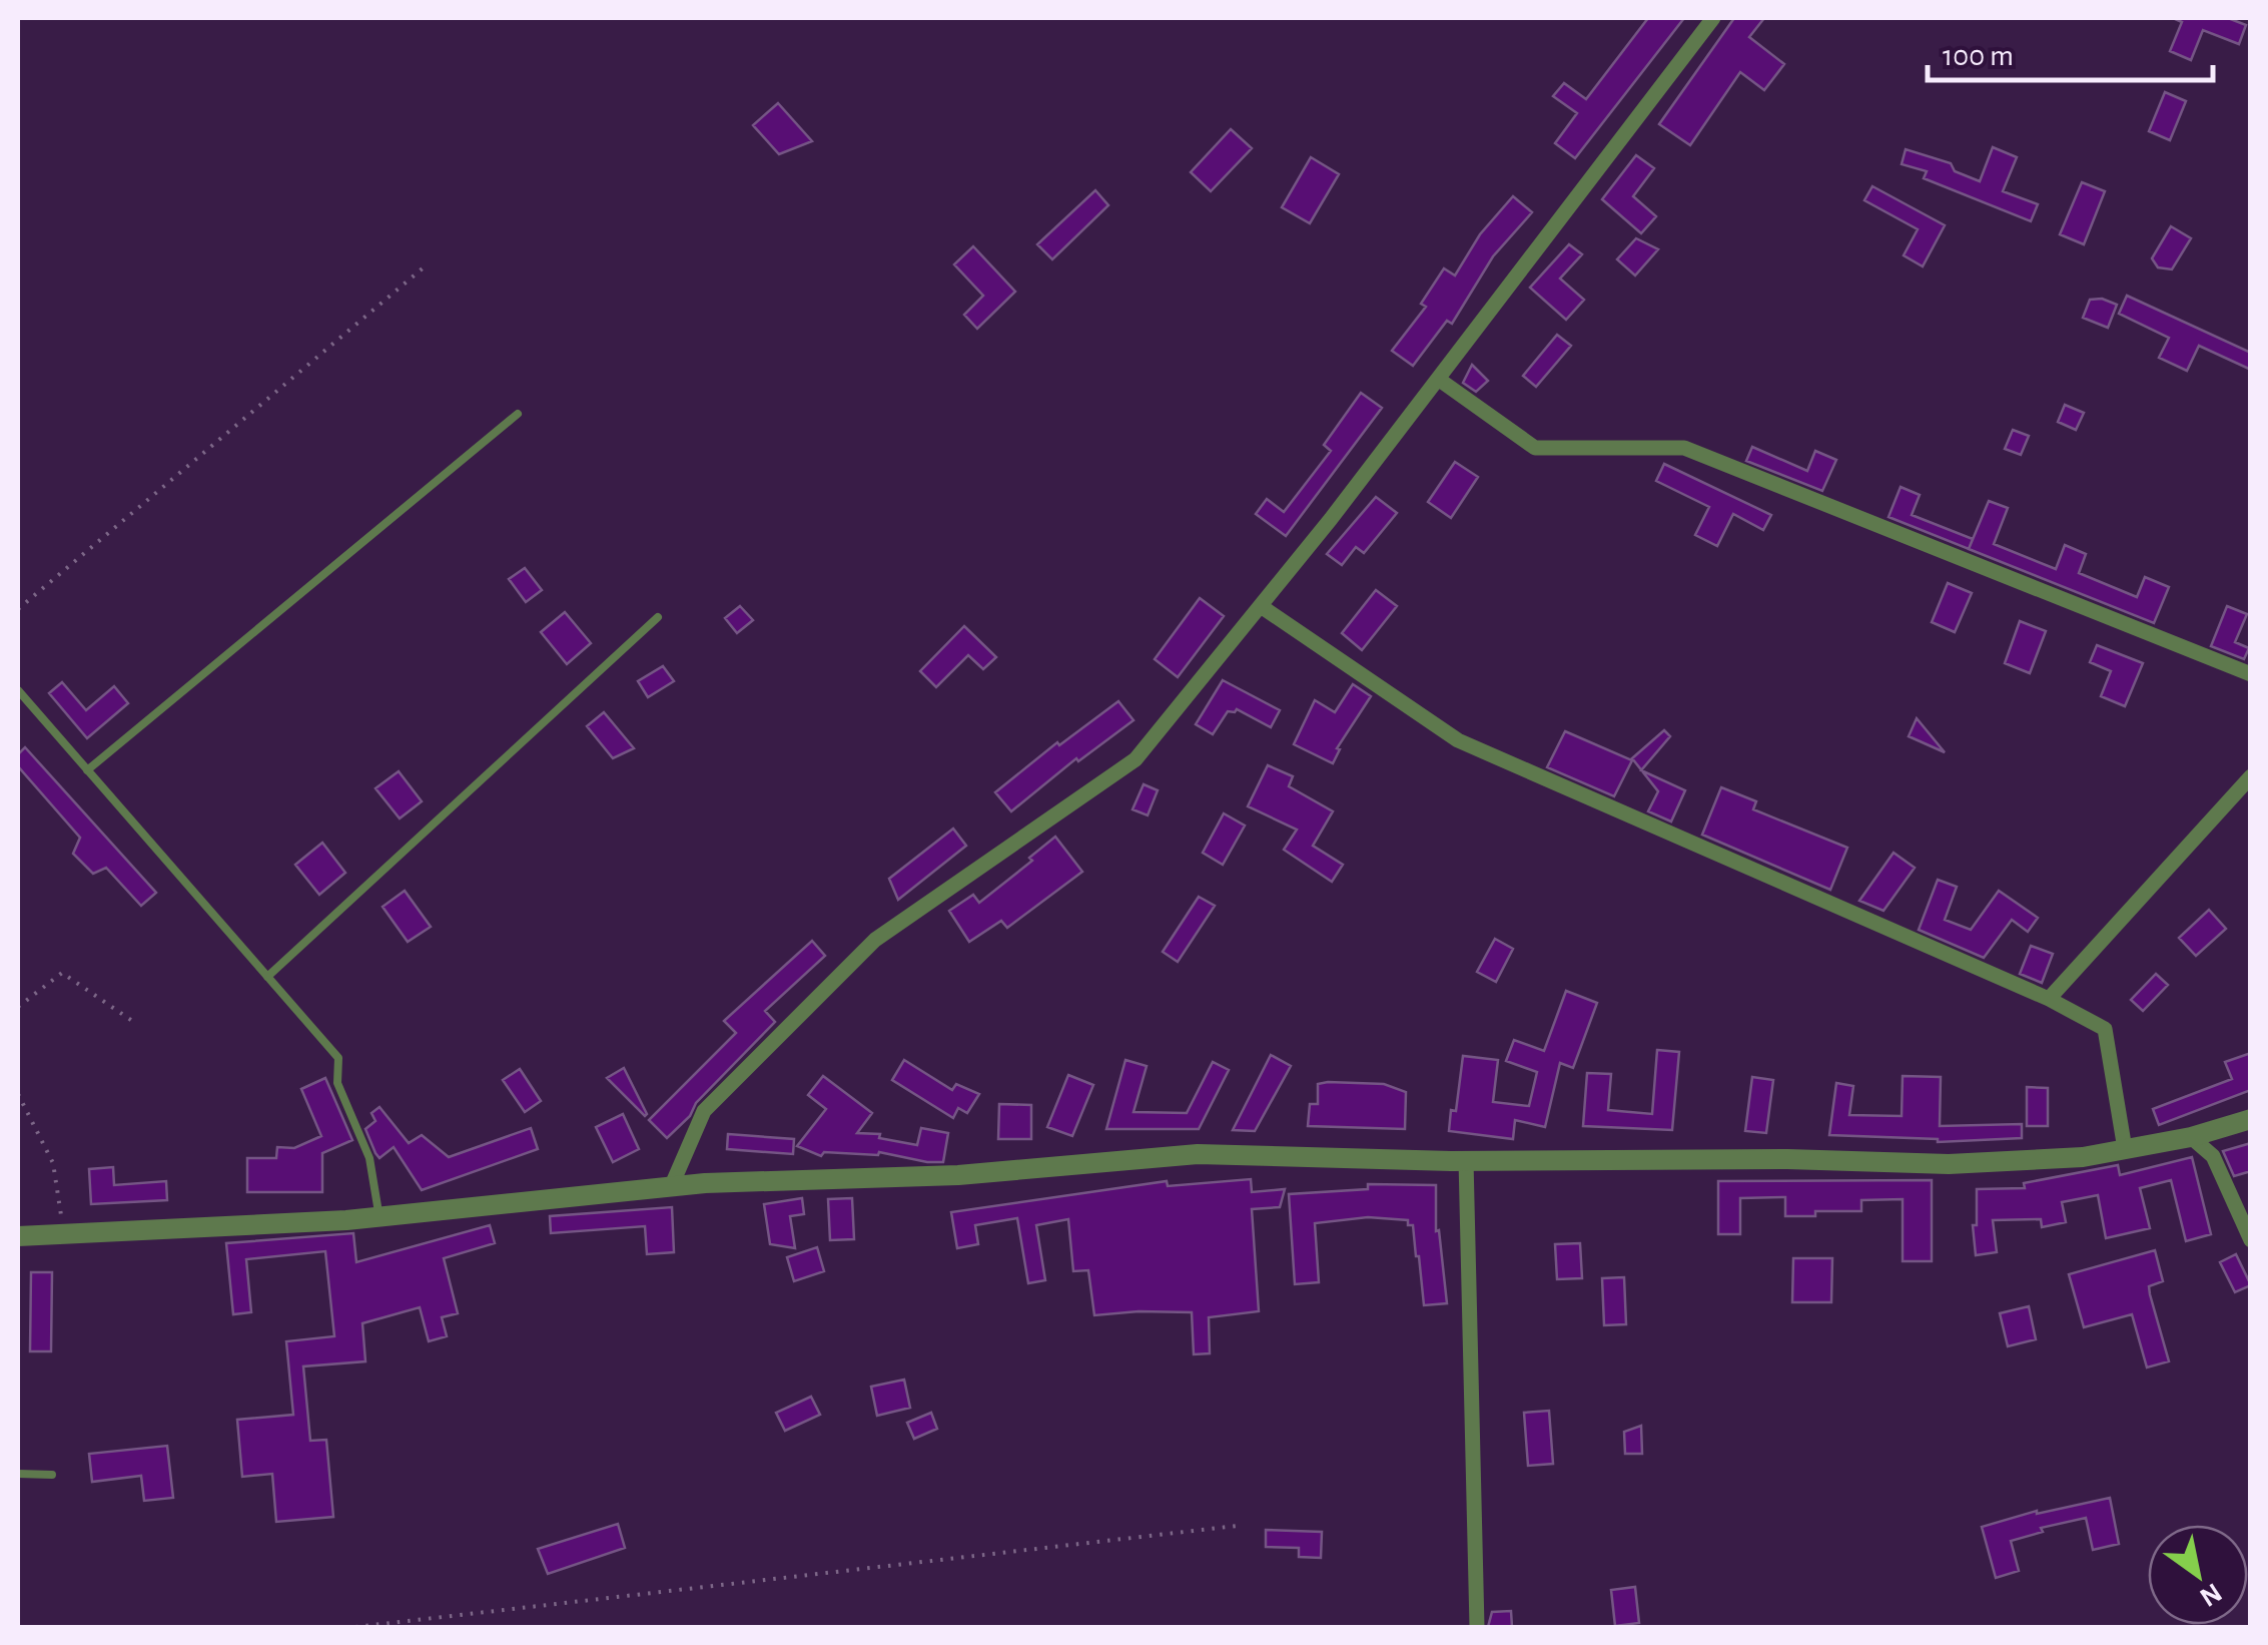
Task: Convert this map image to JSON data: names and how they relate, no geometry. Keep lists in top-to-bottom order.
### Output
{
  "scale_bar": "100 m",
  "north": "bottom right"
}
